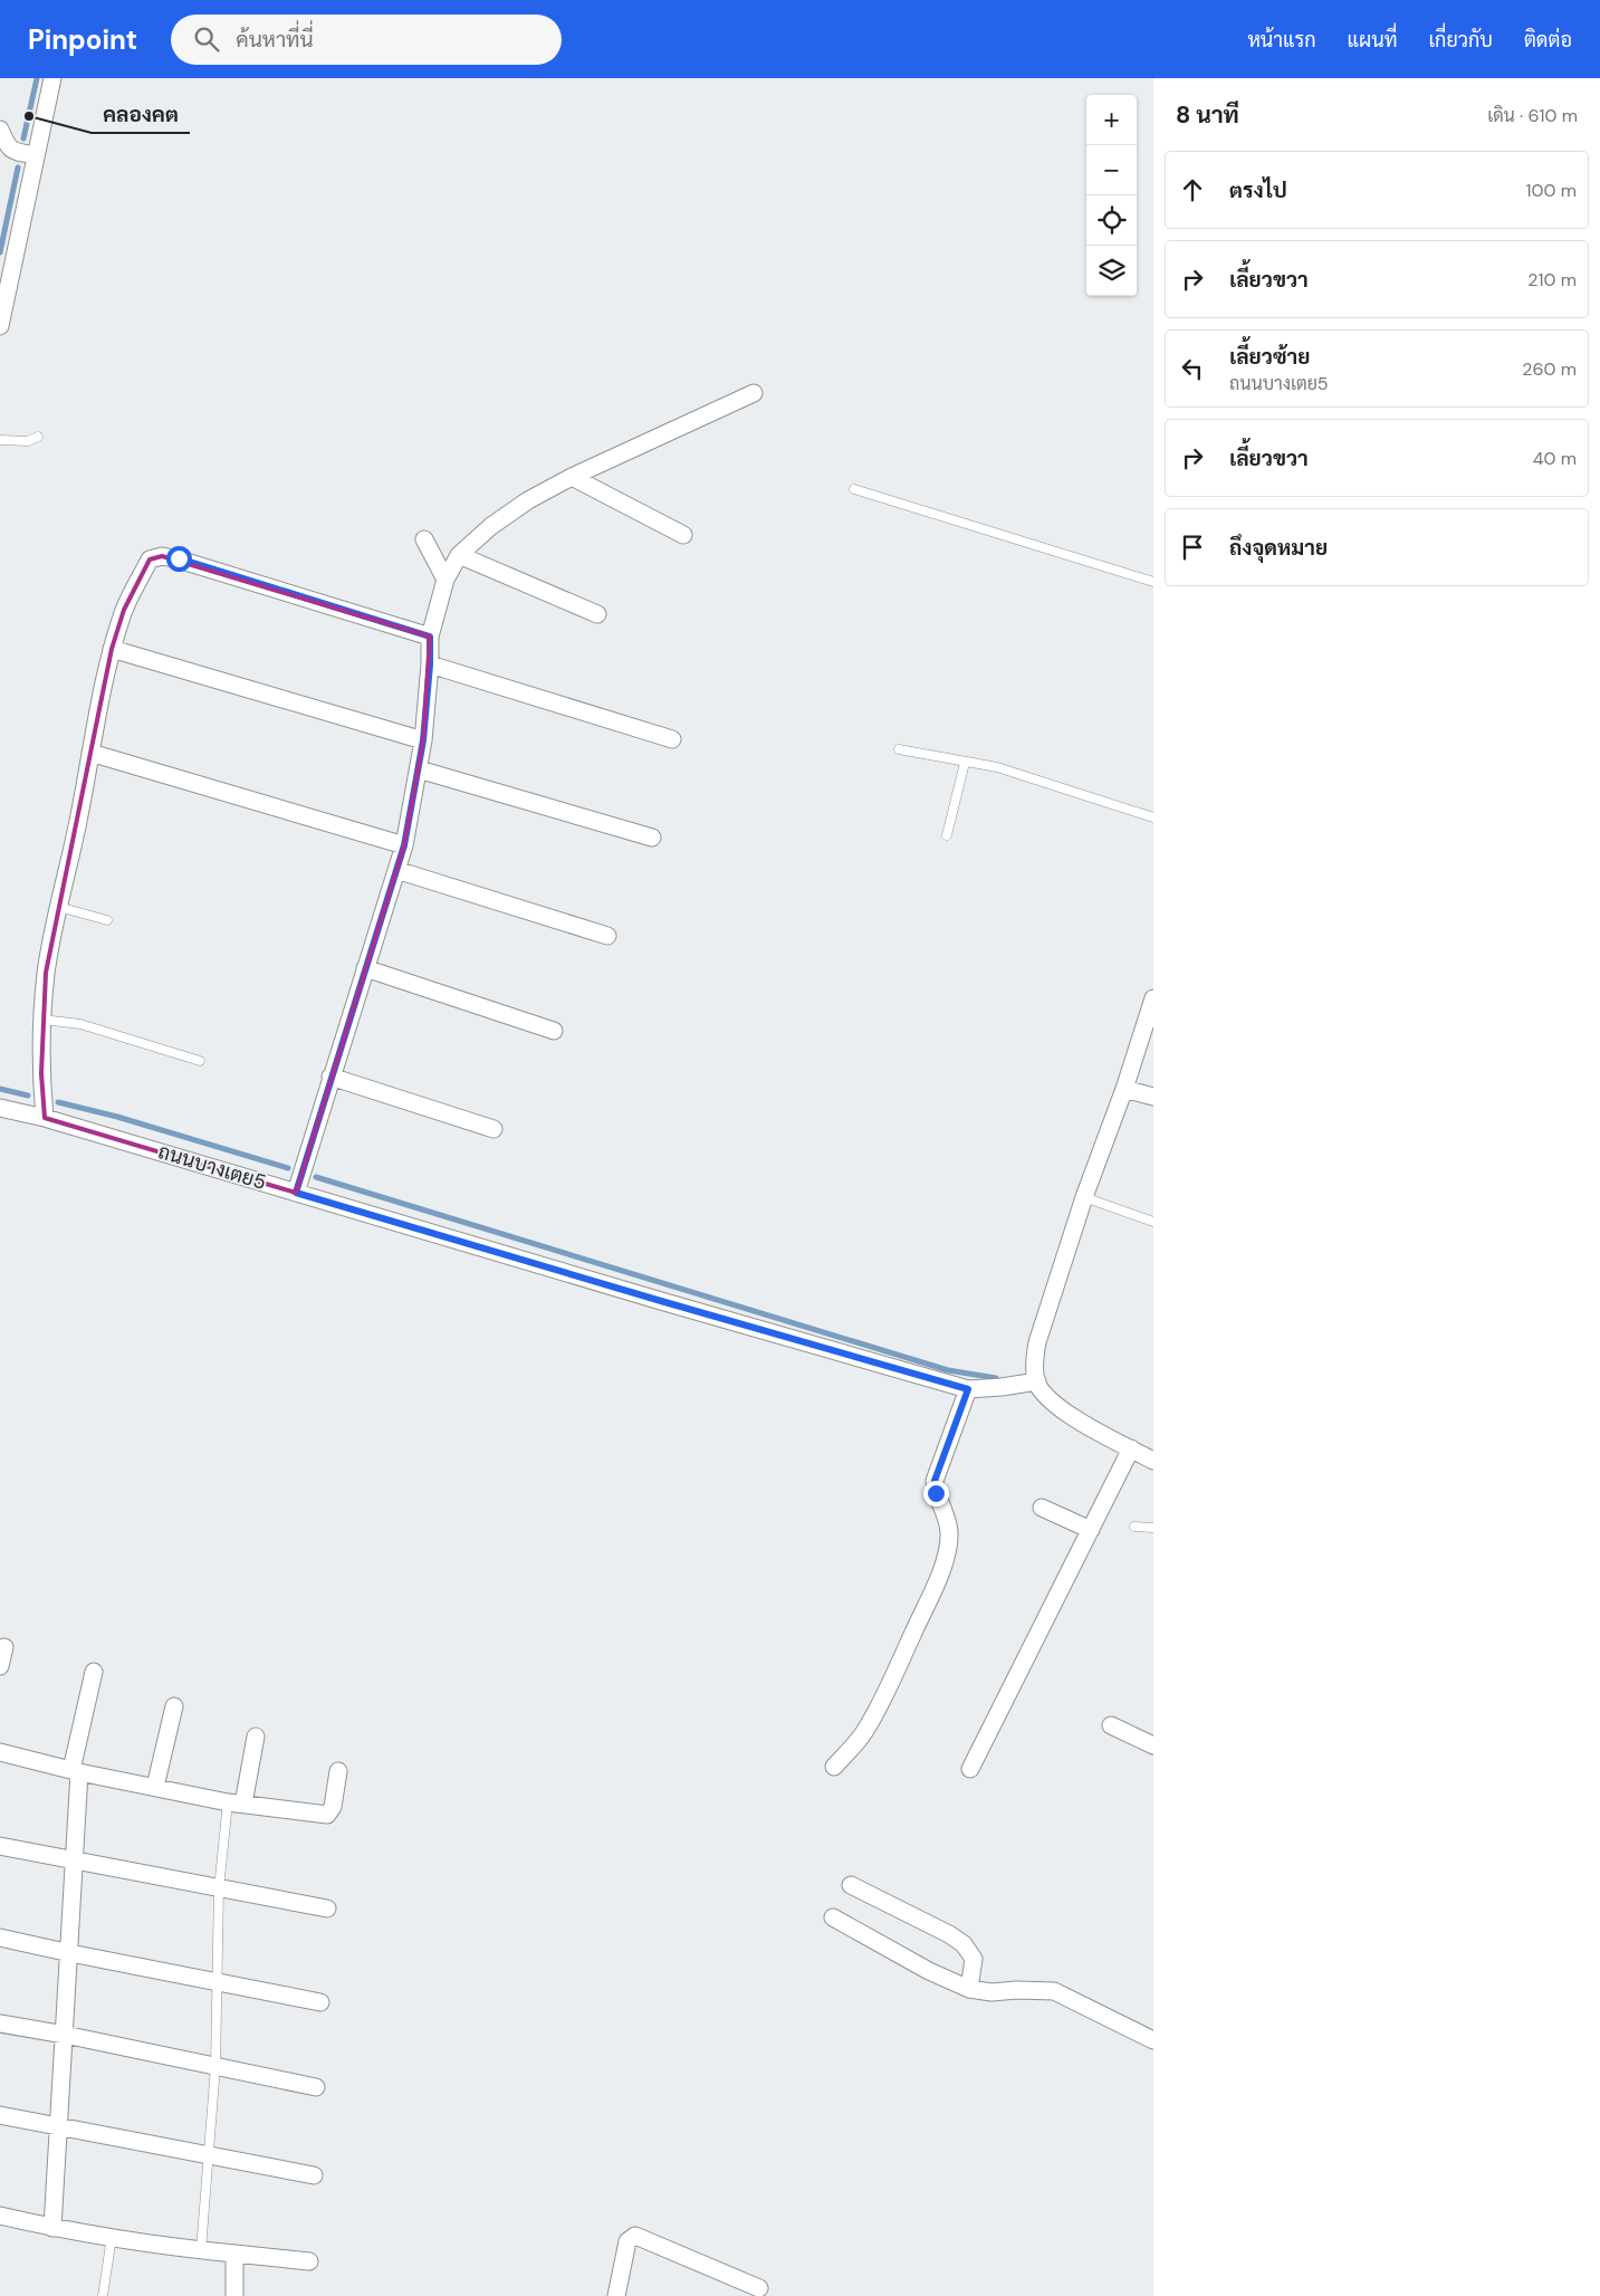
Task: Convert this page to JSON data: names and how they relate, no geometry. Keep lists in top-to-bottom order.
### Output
{
  "streets": {
    "street": ["ถนนบางเตย5"]
  },
  "places": ["คลองคต"],
  "page": {
    "header": "Pinpoint",
    "search": "ค้นหาที่นี่",
    "nav": [
      "หน้าแรก",
      "แผนที่",
      "เกี่ยวกับ",
      "ติดต่อ"
    ],
    "heading": ["8 นาที", "เดิน · 610 m"],
    "map_buttons": ["+", "−"],
    "list": [
      ["ตรงไป", "100 m"],
      ["เลี้ยวขวา", "210 m"],
      ["เลี้ยวซ้าย", "ถนนบางเตย5", "260 m"],
      ["เลี้ยวขวา", "40 m"],
      "ถึงจุดหมาย"
    ]
  }
}
